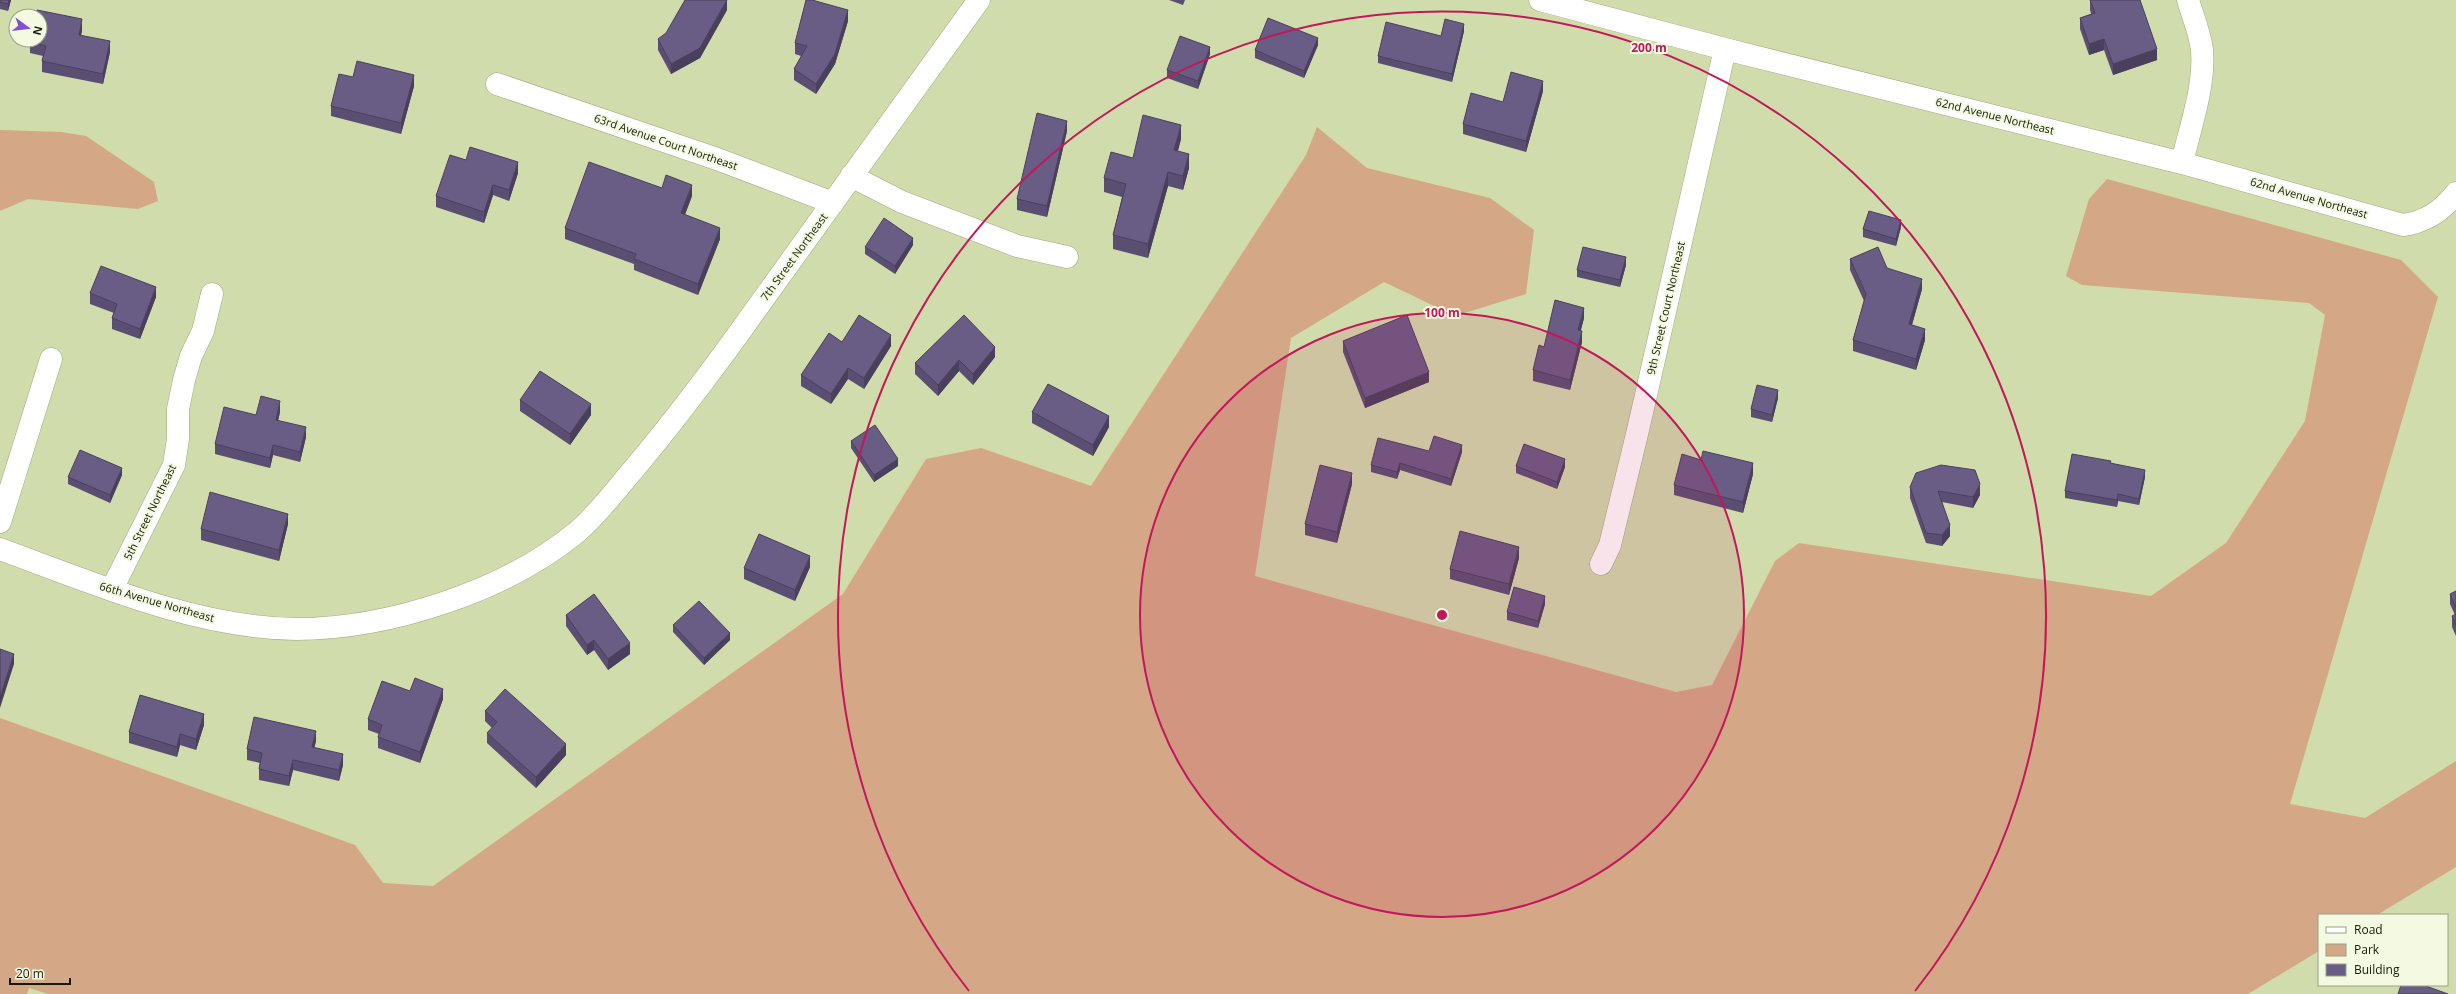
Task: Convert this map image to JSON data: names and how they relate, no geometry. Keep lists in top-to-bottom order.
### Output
{
  "streets": {
    "street": [
      "62nd Avenue Northeast",
      "63rd Avenue Court Northeast",
      "7th Street Northeast",
      "9th Street Court Northeast",
      "5th Street Northeast",
      "66th Avenue Northeast"
    ]
  },
  "crossings": [
    ["62nd Avenue Northeast", "9th Street Court Northeast"],
    ["63rd Avenue Court Northeast", "7th Street Northeast"],
    ["7th Street Northeast", "66th Avenue Northeast"],
    ["5th Street Northeast", "66th Avenue Northeast"]
  ],
  "legend": ["Road", "Park", "Building"],
  "scale_bar": "20 m",
  "north": "right",
  "rings": ["200 m", "100 m"]
}
